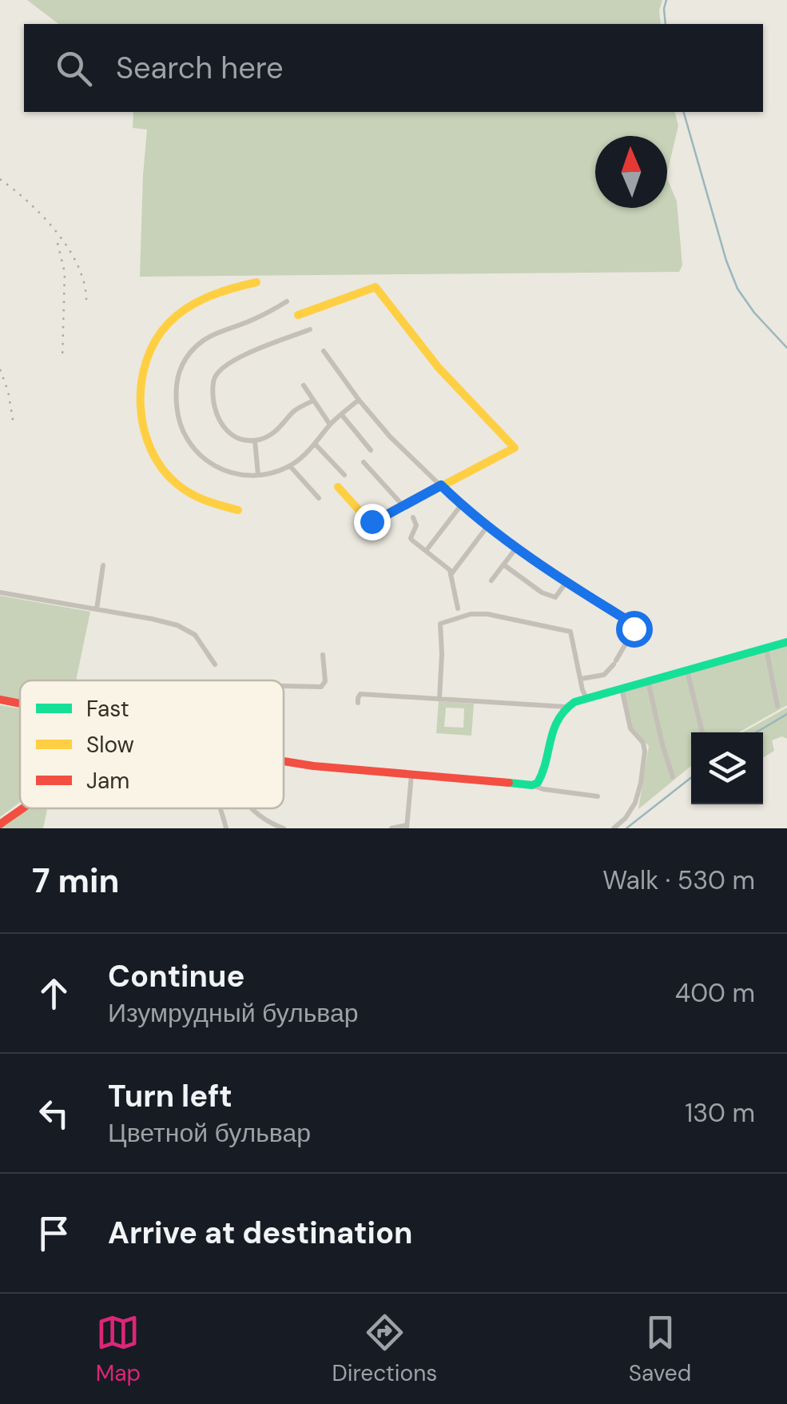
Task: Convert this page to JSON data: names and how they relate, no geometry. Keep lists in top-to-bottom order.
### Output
{
  "legend": ["Fast", "Slow", "Jam"],
  "north": "top",
  "page": {
    "search": "Search here",
    "heading": ["7 min", "Walk · 530 m"],
    "list": [
      ["Continue", "Изумрудный бульвар", "400 m"],
      ["Turn left", "Цветной бульвар", "130 m"],
      "Arrive at destination"
    ],
    "nav": ["Map", "Directions", "Saved"]
  }
}
